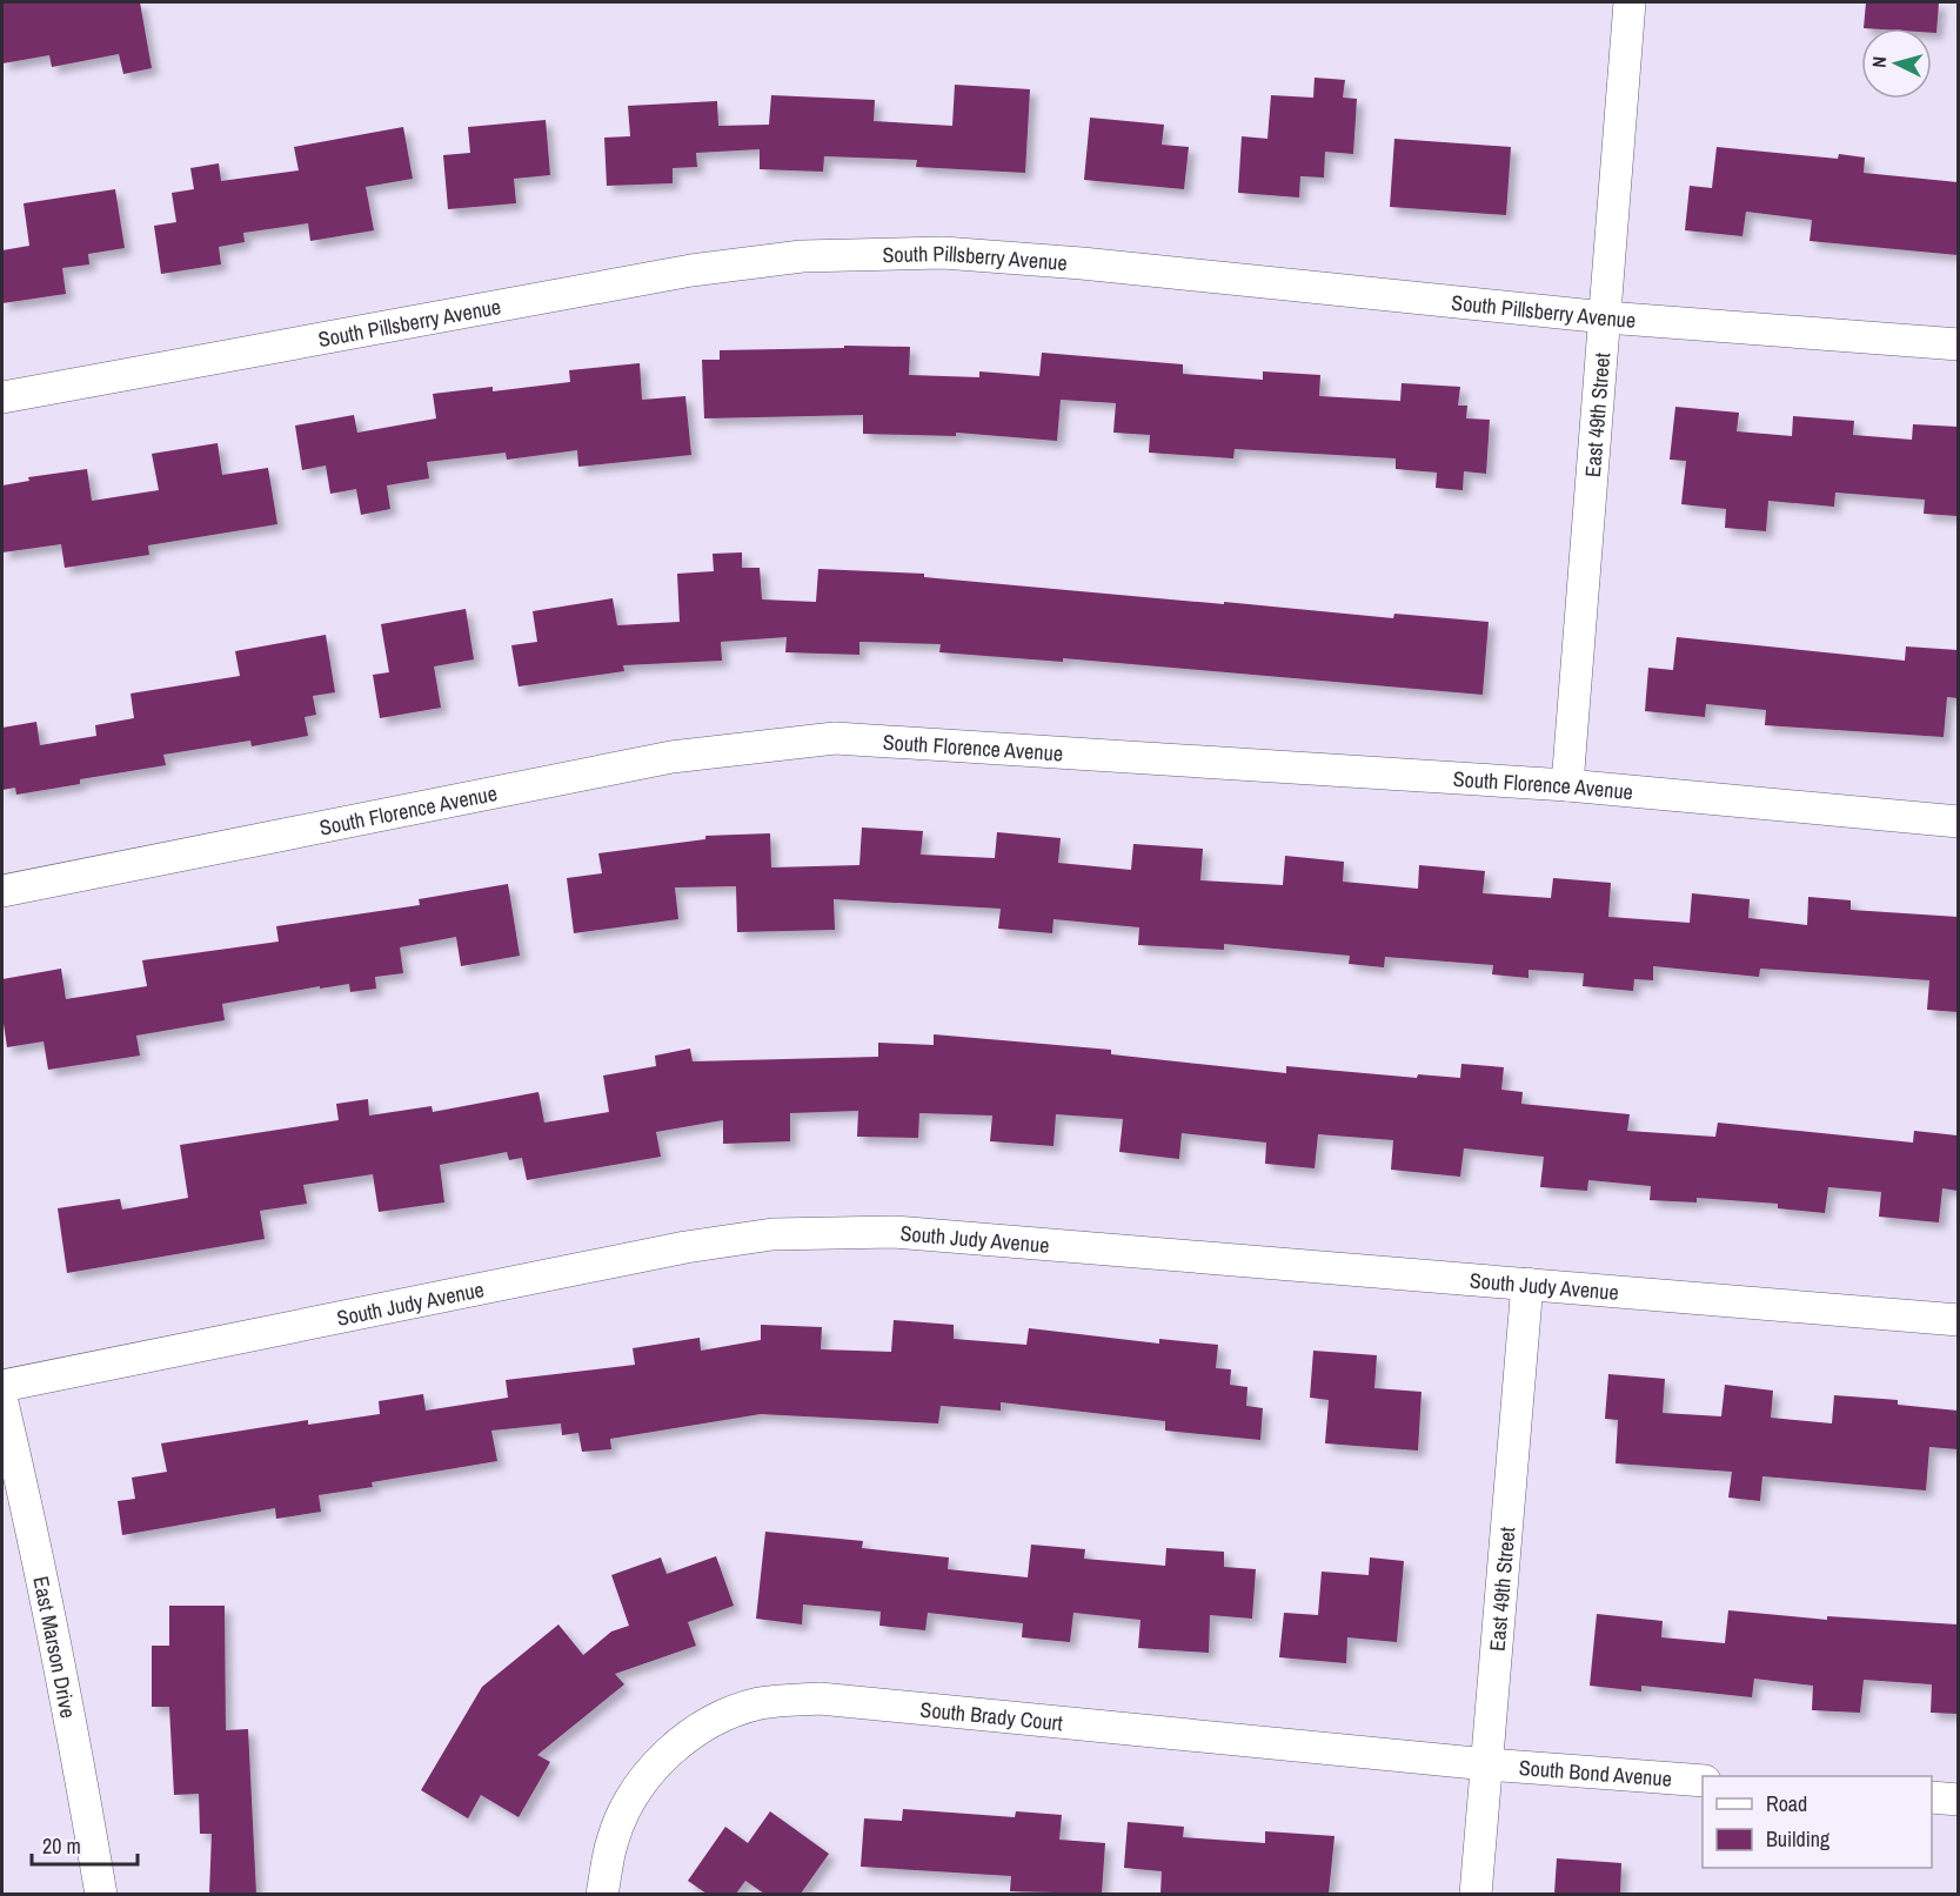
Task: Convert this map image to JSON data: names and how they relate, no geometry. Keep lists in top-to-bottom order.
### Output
{
  "streets": {
    "street": [
      "South Pillsberry Avenue",
      "East 49th Street",
      "South Florence Avenue",
      "South Judy Avenue",
      "East Marson Drive",
      "South Brady Court",
      "South Bond Avenue"
    ]
  },
  "crossings": [
    ["South Pillsberry Avenue", "East 49th Street"],
    ["East 49th Street", "South Florence Avenue"],
    ["East 49th Street", "South Judy Avenue"],
    ["East 49th Street", "South Brady Court"],
    ["East 49th Street", "South Bond Avenue"],
    ["South Brady Court", "South Bond Avenue"]
  ],
  "legend": ["Road", "Building"],
  "scale_bar": "20 m",
  "north": "left"
}
